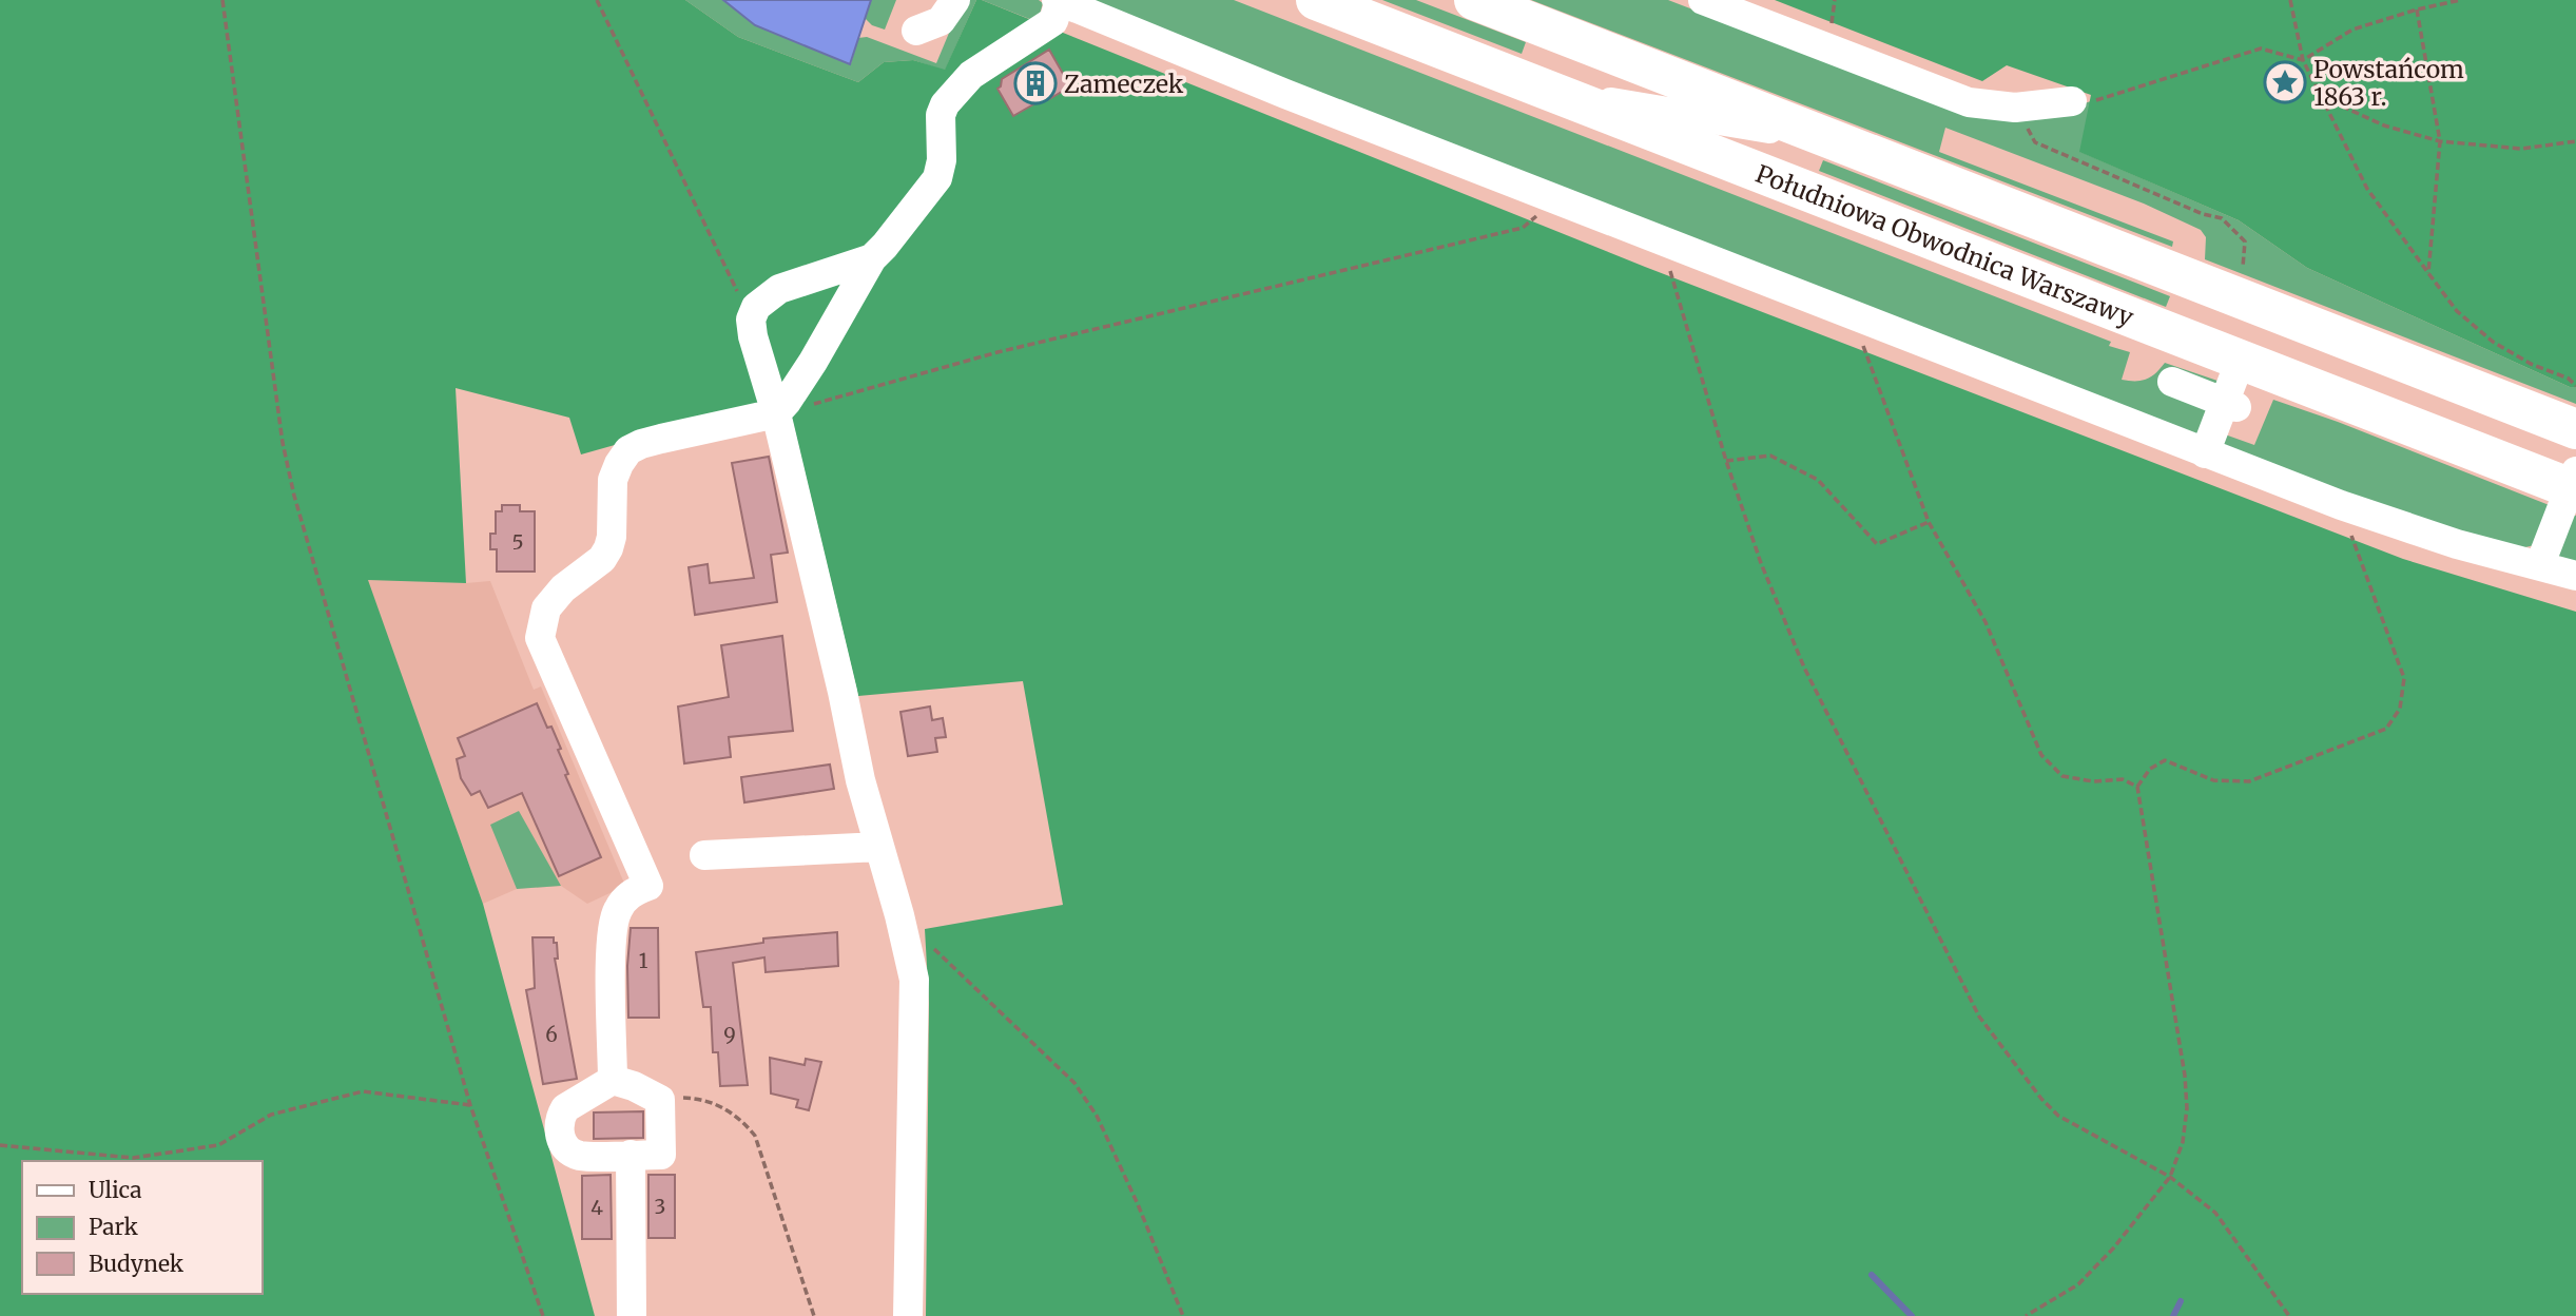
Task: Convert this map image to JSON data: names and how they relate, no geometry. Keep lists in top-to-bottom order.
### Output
{
  "streets": {
    "highway": ["Południowa Obwodnica Warszawy"]
  },
  "places": {
    "place": ["Powstańcom 1863 r."],
    "building": ["Zameczek"]
  },
  "house_numbers": [
    "5",
    "1",
    "6",
    "9",
    "3",
    "4"
  ],
  "legend": ["Ulica", "Park", "Budynek"]
}
